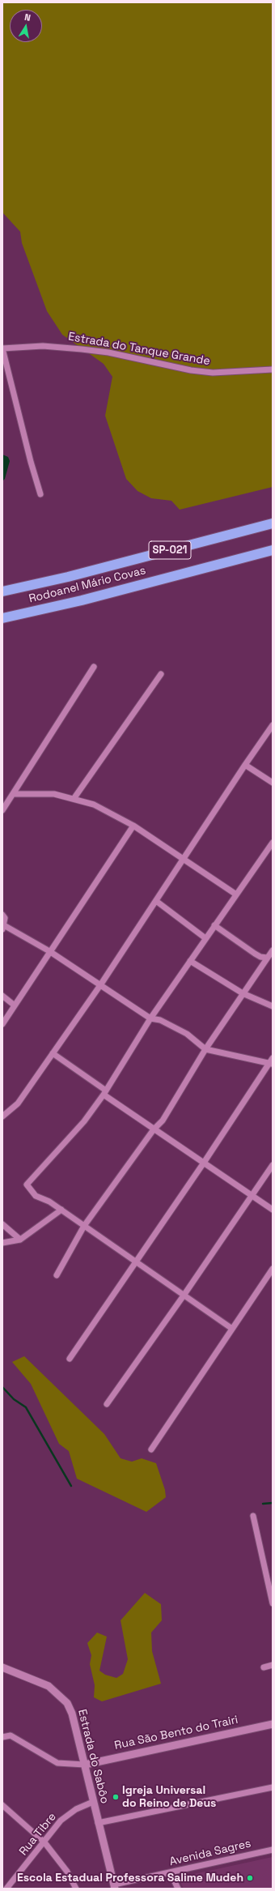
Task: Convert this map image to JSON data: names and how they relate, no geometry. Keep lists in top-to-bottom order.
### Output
{
  "streets": {
    "highway": ["SP-021", "Rodoanel Mário Covas"],
    "street": [
      "Estrada do Tanque Grande",
      "Rua São Bento do Trairi",
      "Estrada do Sabôo",
      "Rua Tibre",
      "Avenida Sagres"
    ]
  },
  "crossings": [
    ["Rua São Bento do Trairi", "Estrada do Sabôo"],
    ["Estrada do Sabôo", "Rua Tibre"],
    ["Estrada do Sabôo", "Avenida Sagres"]
  ],
  "places": ["Igreja Universal do Reino de Deus", "Escola Estadual Professora Salime Mudeh"],
  "north": "top"
}
